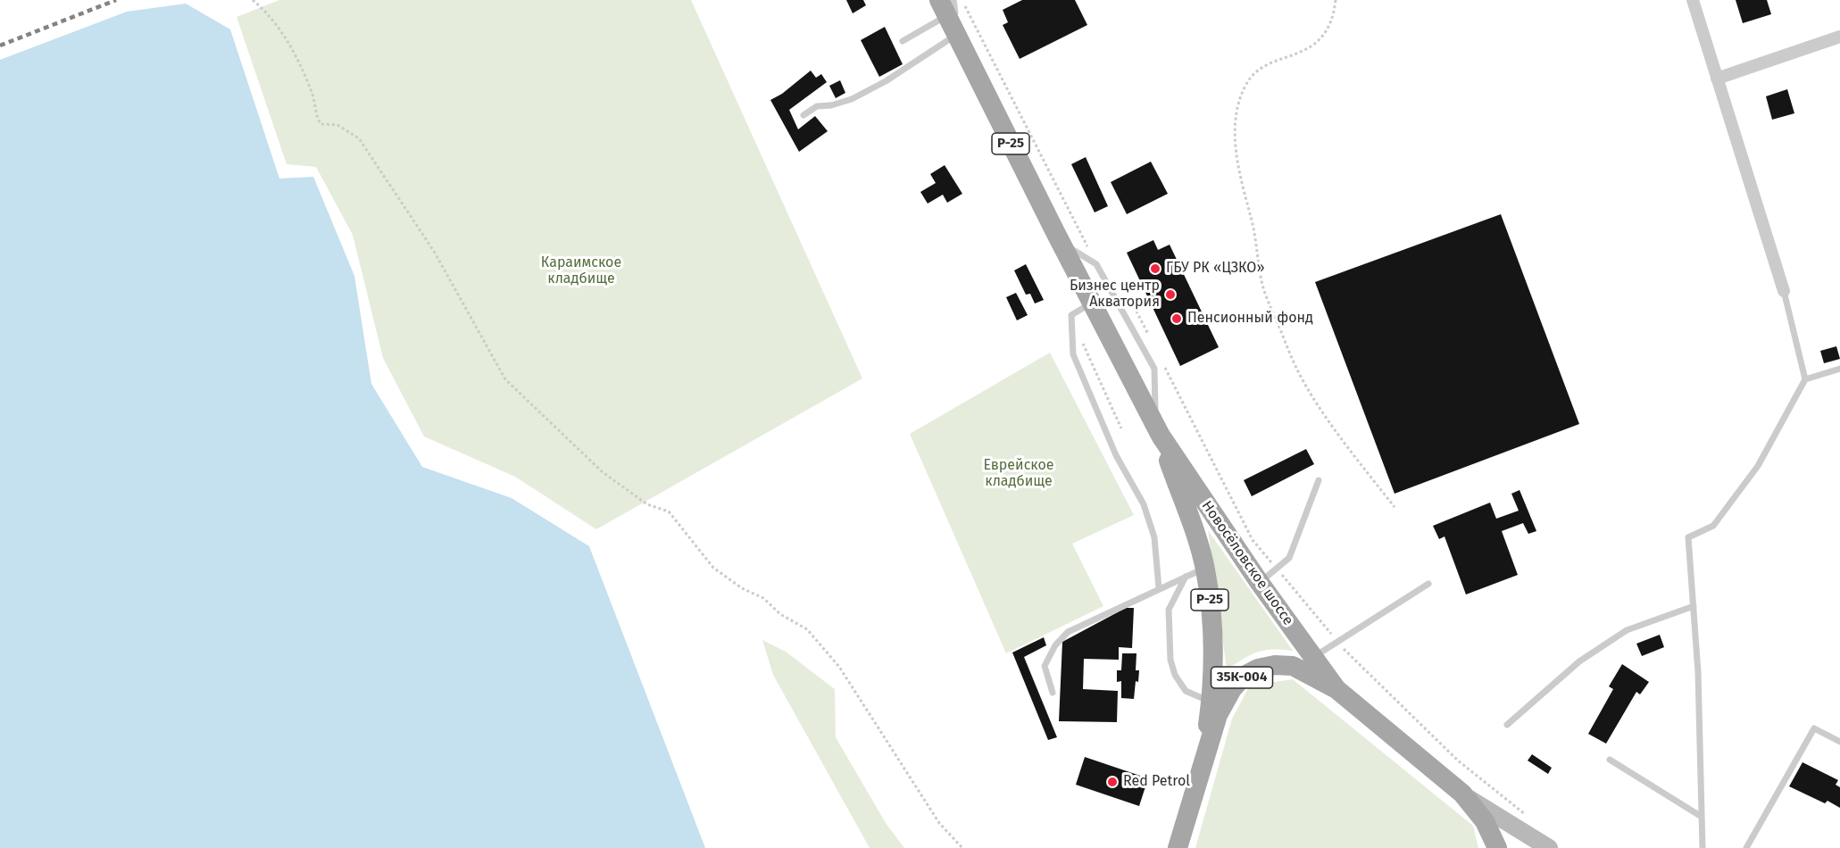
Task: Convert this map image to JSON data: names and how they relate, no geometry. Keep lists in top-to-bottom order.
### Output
{
  "streets": {
    "main road": ["Р-25", "Новосёловское шоссе", "35К-004"]
  },
  "crossings": [
    ["Новосёловское шоссе", "35К-004"]
  ],
  "parks": ["Караимское кладбище", "Еврейское кладбище"],
  "places": [
    "ГБУ РК «ЦЗКО»",
    "Бизнес центр Акватория",
    "Пенсионный фонд",
    "Red Petrol"
  ]
}
